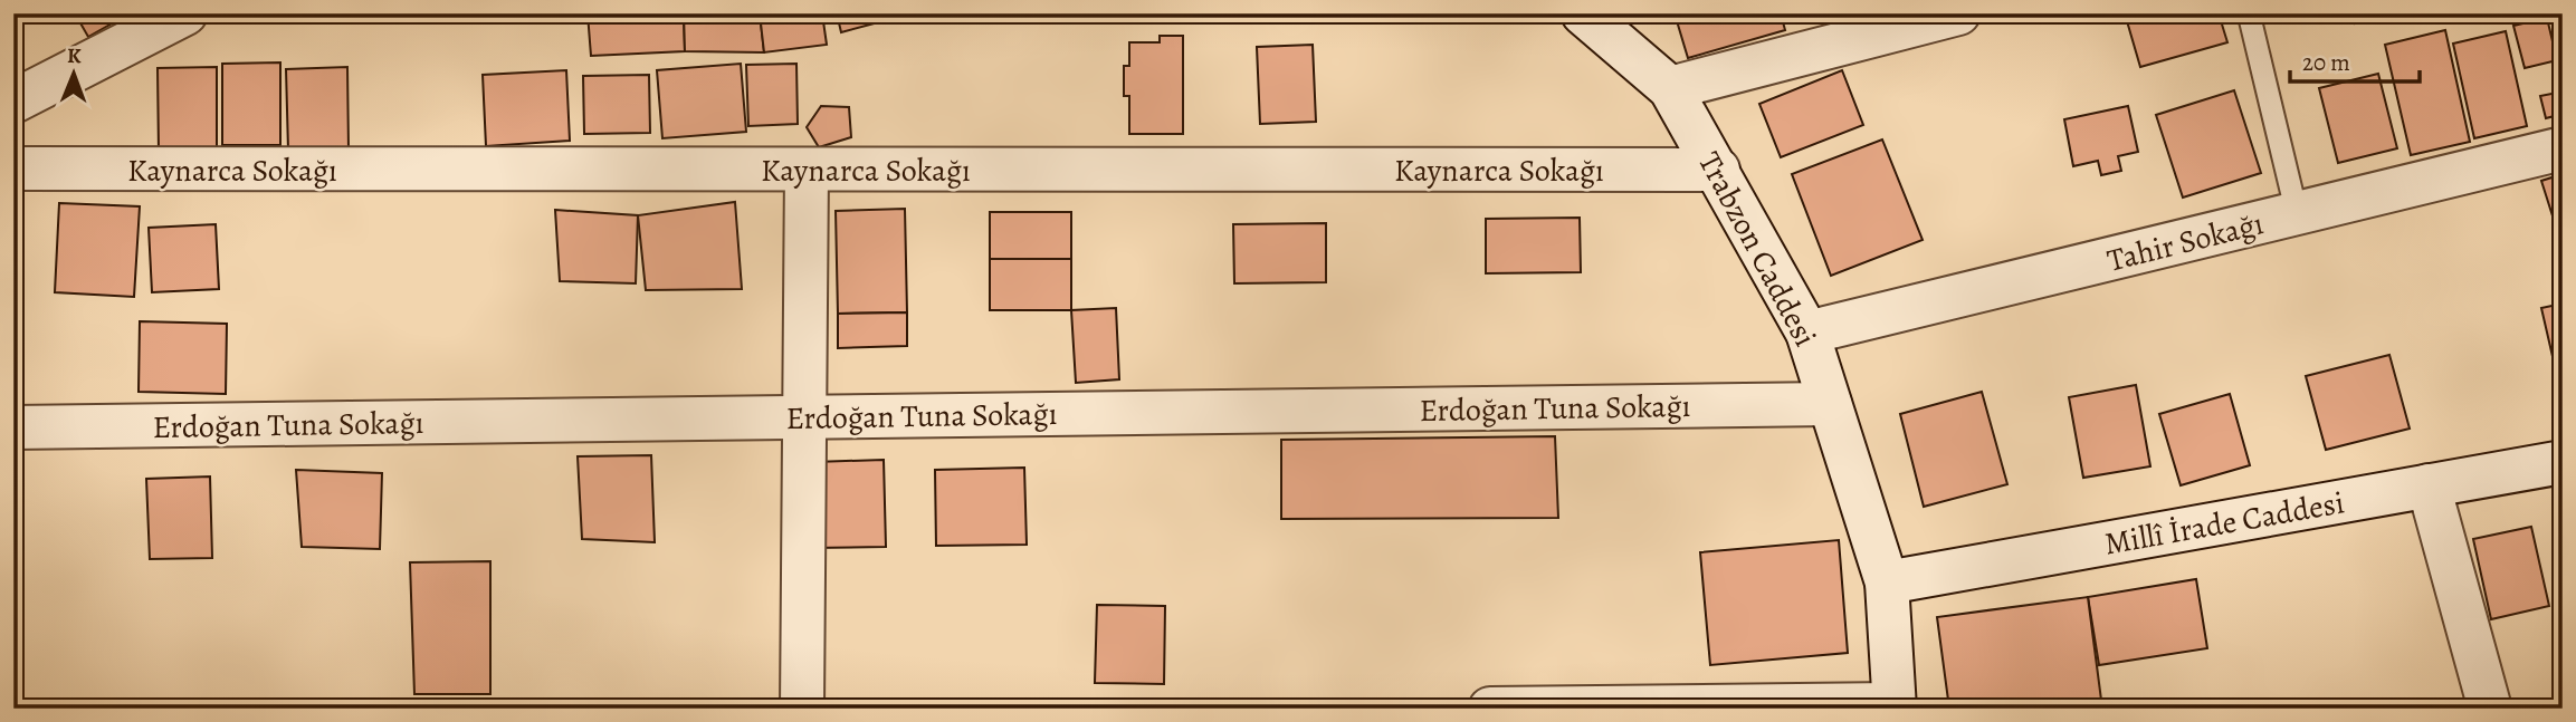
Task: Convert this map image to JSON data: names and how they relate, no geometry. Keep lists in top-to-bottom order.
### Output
{
  "streets": {
    "street": [
      "Kaynarca Sokağı",
      "Tahir Sokağı",
      "Trabzon Caddesi",
      "Erdoğan Tuna Sokağı",
      "Millî İrade Caddesi"
    ]
  },
  "crossings": [
    ["Kaynarca Sokağı", "Trabzon Caddesi"],
    ["Tahir Sokağı", "Trabzon Caddesi"],
    ["Trabzon Caddesi", "Erdoğan Tuna Sokağı"],
    ["Trabzon Caddesi", "Millî İrade Caddesi"]
  ],
  "scale_bar": "20 m",
  "north": "top"
}
